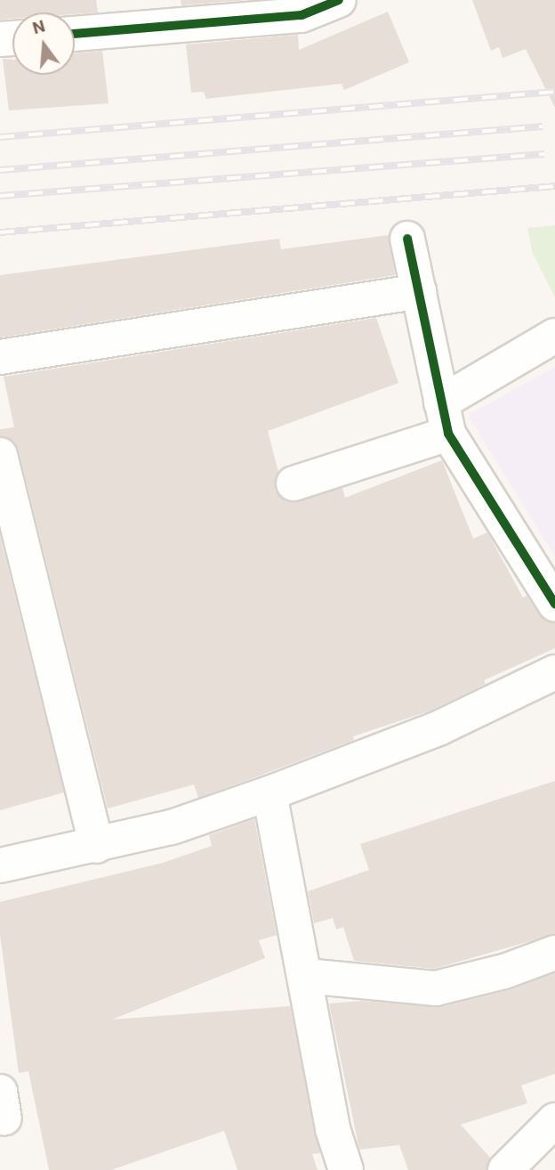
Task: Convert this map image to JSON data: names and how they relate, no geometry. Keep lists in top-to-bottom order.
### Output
{
  "north": "top"
}
